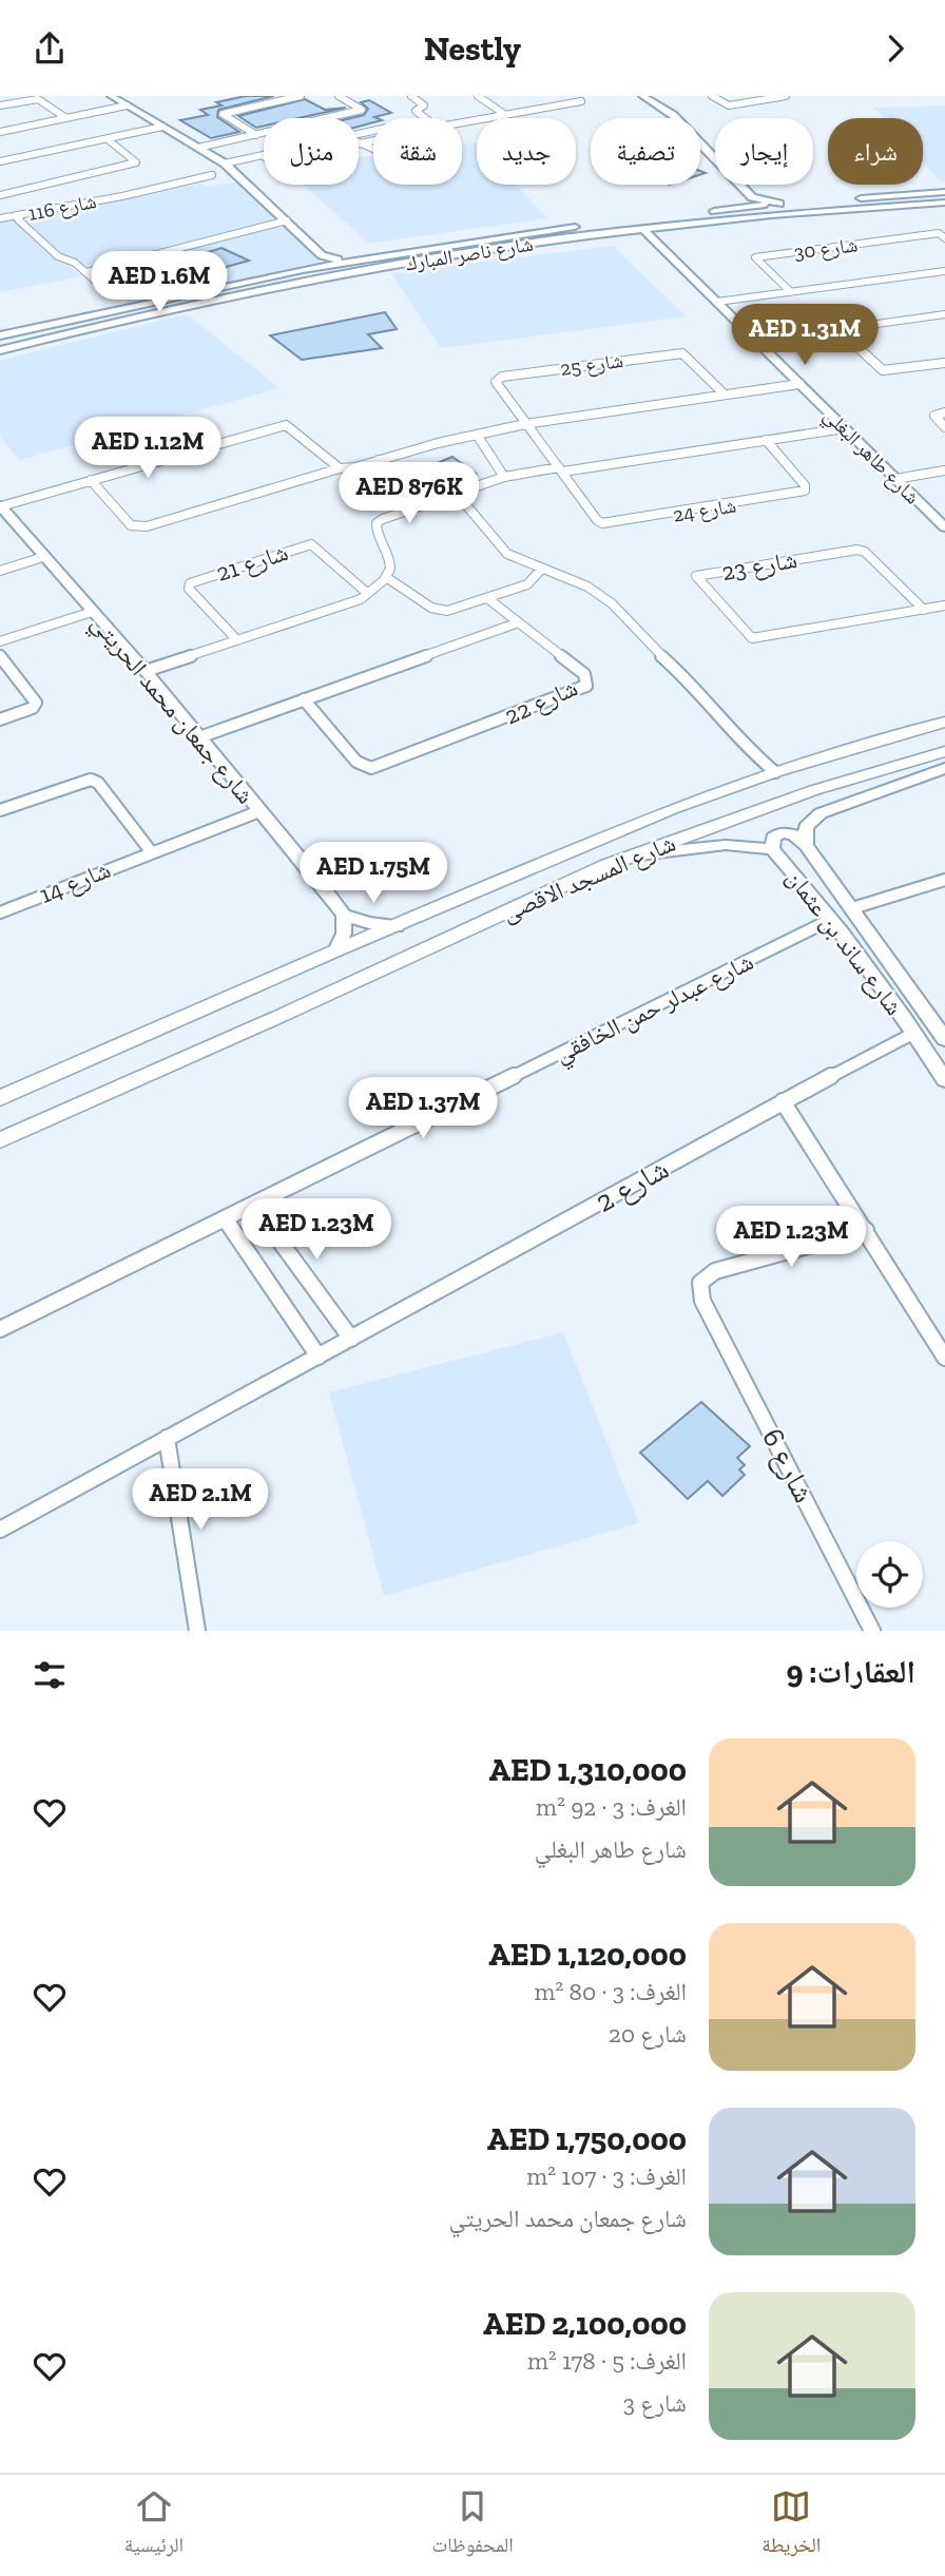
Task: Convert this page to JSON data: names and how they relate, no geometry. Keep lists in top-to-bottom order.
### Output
{
  "streets": {
    "main road": ["شارع المسجد الاقصى"],
    "street": [
      "شارع 116",
      "شارع 30",
      "شارع ناصر المبارك",
      "شارع 25",
      "شارع طاهر البغلي",
      "شارع 24",
      "شارع 21",
      "شارع 23",
      "شارع 22",
      "شارع جمعان محمد الحريتي",
      "شارع 14",
      "شارع ساند بن عثمان",
      "شارع عبدلر حمن الخافقي",
      "شارع 2",
      "شارع 6"
    ]
  },
  "crossings": [
    ["شارع 30", "شارع طاهر البغلي"],
    ["شارع ناصر المبارك", "شارع طاهر البغلي"],
    ["شارع 25", "شارع 24"],
    ["شارع جمعان محمد الحريتي", "شارع 14"],
    ["شارع المسجد الاقصى", "شارع ساند بن عثمان"],
    ["شارع ساند بن عثمان", "شارع عبدلر حمن الخافقي"],
    ["شارع ساند بن عثمان", "شارع 2"]
  ],
  "page": {
    "header": "Nestly",
    "chip": [
      "شراء",
      "إيجار",
      "تصفية",
      "جديد",
      "شقة",
      "منزل"
    ],
    "price": [
      "AED 1.6M",
      "AED 1.31M",
      "AED 1.12M",
      "AED 876K",
      "AED 1.75M",
      "AED 1.37M",
      "AED 1.23M",
      "AED 1.23M",
      "AED 2.1M"
    ],
    "heading": "العقارات: 9",
    "list": [
      {
        "name": "AED 1,310,000",
        "note": "الغرف: 3 · 92 m² · شارع طاهر البغلي"
      },
      {
        "name": "AED 1,120,000",
        "note": "الغرف: 3 · 80 m² · شارع 20"
      },
      {
        "name": "AED 1,750,000",
        "note": "الغرف: 3 · 107 m² · شارع جمعان محمد الحريتي"
      },
      {
        "name": "AED 2,100,000",
        "note": "الغرف: 5 · 178 m² · شارع 3"
      }
    ],
    "tabs": ["الخريطة", "المحفوظات", "الرئيسية"]
  }
}
